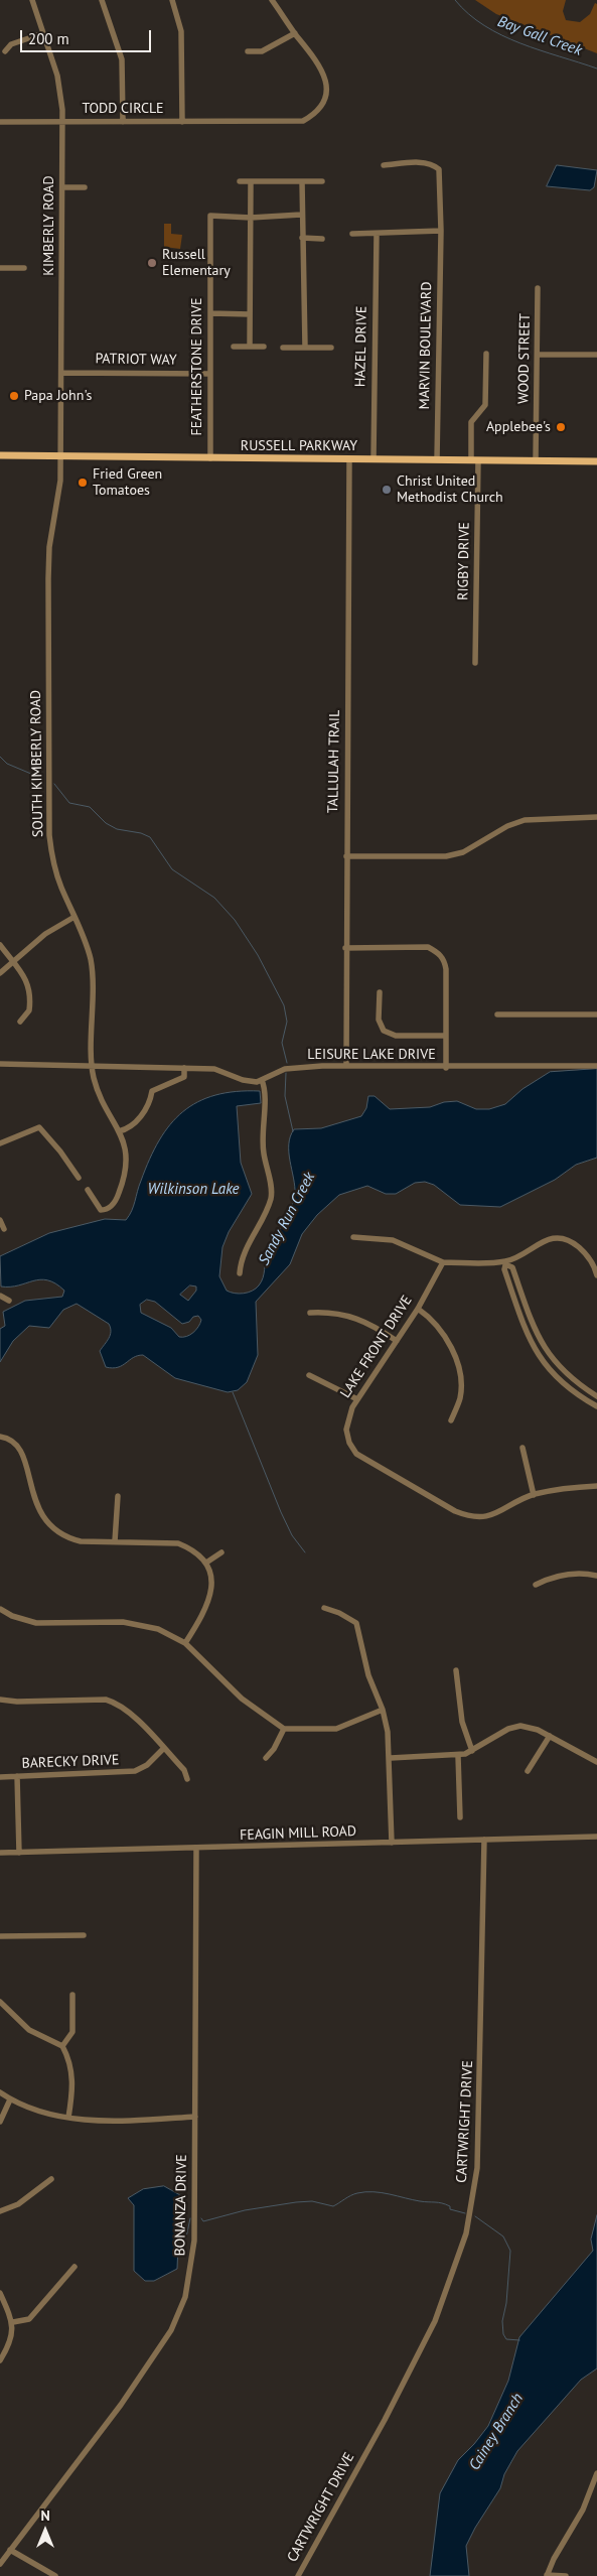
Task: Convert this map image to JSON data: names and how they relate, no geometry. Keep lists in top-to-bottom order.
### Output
{
  "streets": {
    "main road": ["RUSSELL PARKWAY"],
    "street": [
      "TODD CIRCLE",
      "KIMBERLY ROAD",
      "MARVIN BOULEVARD",
      "HAZEL DRIVE",
      "WOOD STREET",
      "PATRIOT WAY",
      "FEATHERSTONE DRIVE",
      "RIGBY DRIVE",
      "TALLULAH TRAIL",
      "SOUTH KIMBERLY ROAD",
      "LEISURE LAKE DRIVE",
      "LAKE FRONT DRIVE",
      "BARECKY DRIVE",
      "FEAGIN MILL ROAD",
      "CARTWRIGHT DRIVE",
      "BONANZA DRIVE"
    ]
  },
  "crossings": [
    ["TODD CIRCLE", "KIMBERLY ROAD"],
    ["KIMBERLY ROAD", "PATRIOT WAY"],
    ["KIMBERLY ROAD", "RUSSELL PARKWAY"],
    ["KIMBERLY ROAD", "SOUTH KIMBERLY ROAD"],
    ["MARVIN BOULEVARD", "RUSSELL PARKWAY"],
    ["HAZEL DRIVE", "RUSSELL PARKWAY"],
    ["WOOD STREET", "RUSSELL PARKWAY"],
    ["PATRIOT WAY", "FEATHERSTONE DRIVE"],
    ["FEATHERSTONE DRIVE", "RUSSELL PARKWAY"],
    ["RUSSELL PARKWAY", "RIGBY DRIVE"],
    ["RUSSELL PARKWAY", "TALLULAH TRAIL"],
    ["RUSSELL PARKWAY", "SOUTH KIMBERLY ROAD"],
    ["TALLULAH TRAIL", "LEISURE LAKE DRIVE"],
    ["FEAGIN MILL ROAD", "CARTWRIGHT DRIVE"],
    ["FEAGIN MILL ROAD", "BONANZA DRIVE"]
  ],
  "water": [
    "Bay Gall Creek",
    "Wilkinson Lake",
    "Sandy Run Creek",
    "Cainey Branch"
  ],
  "places": [
    "Russell Elementary",
    "Papa John's",
    "Applebee's",
    "Fried Green Tomatoes",
    "Christ United Methodist Church"
  ],
  "scale_bar": "200 m",
  "north": "top"
}
